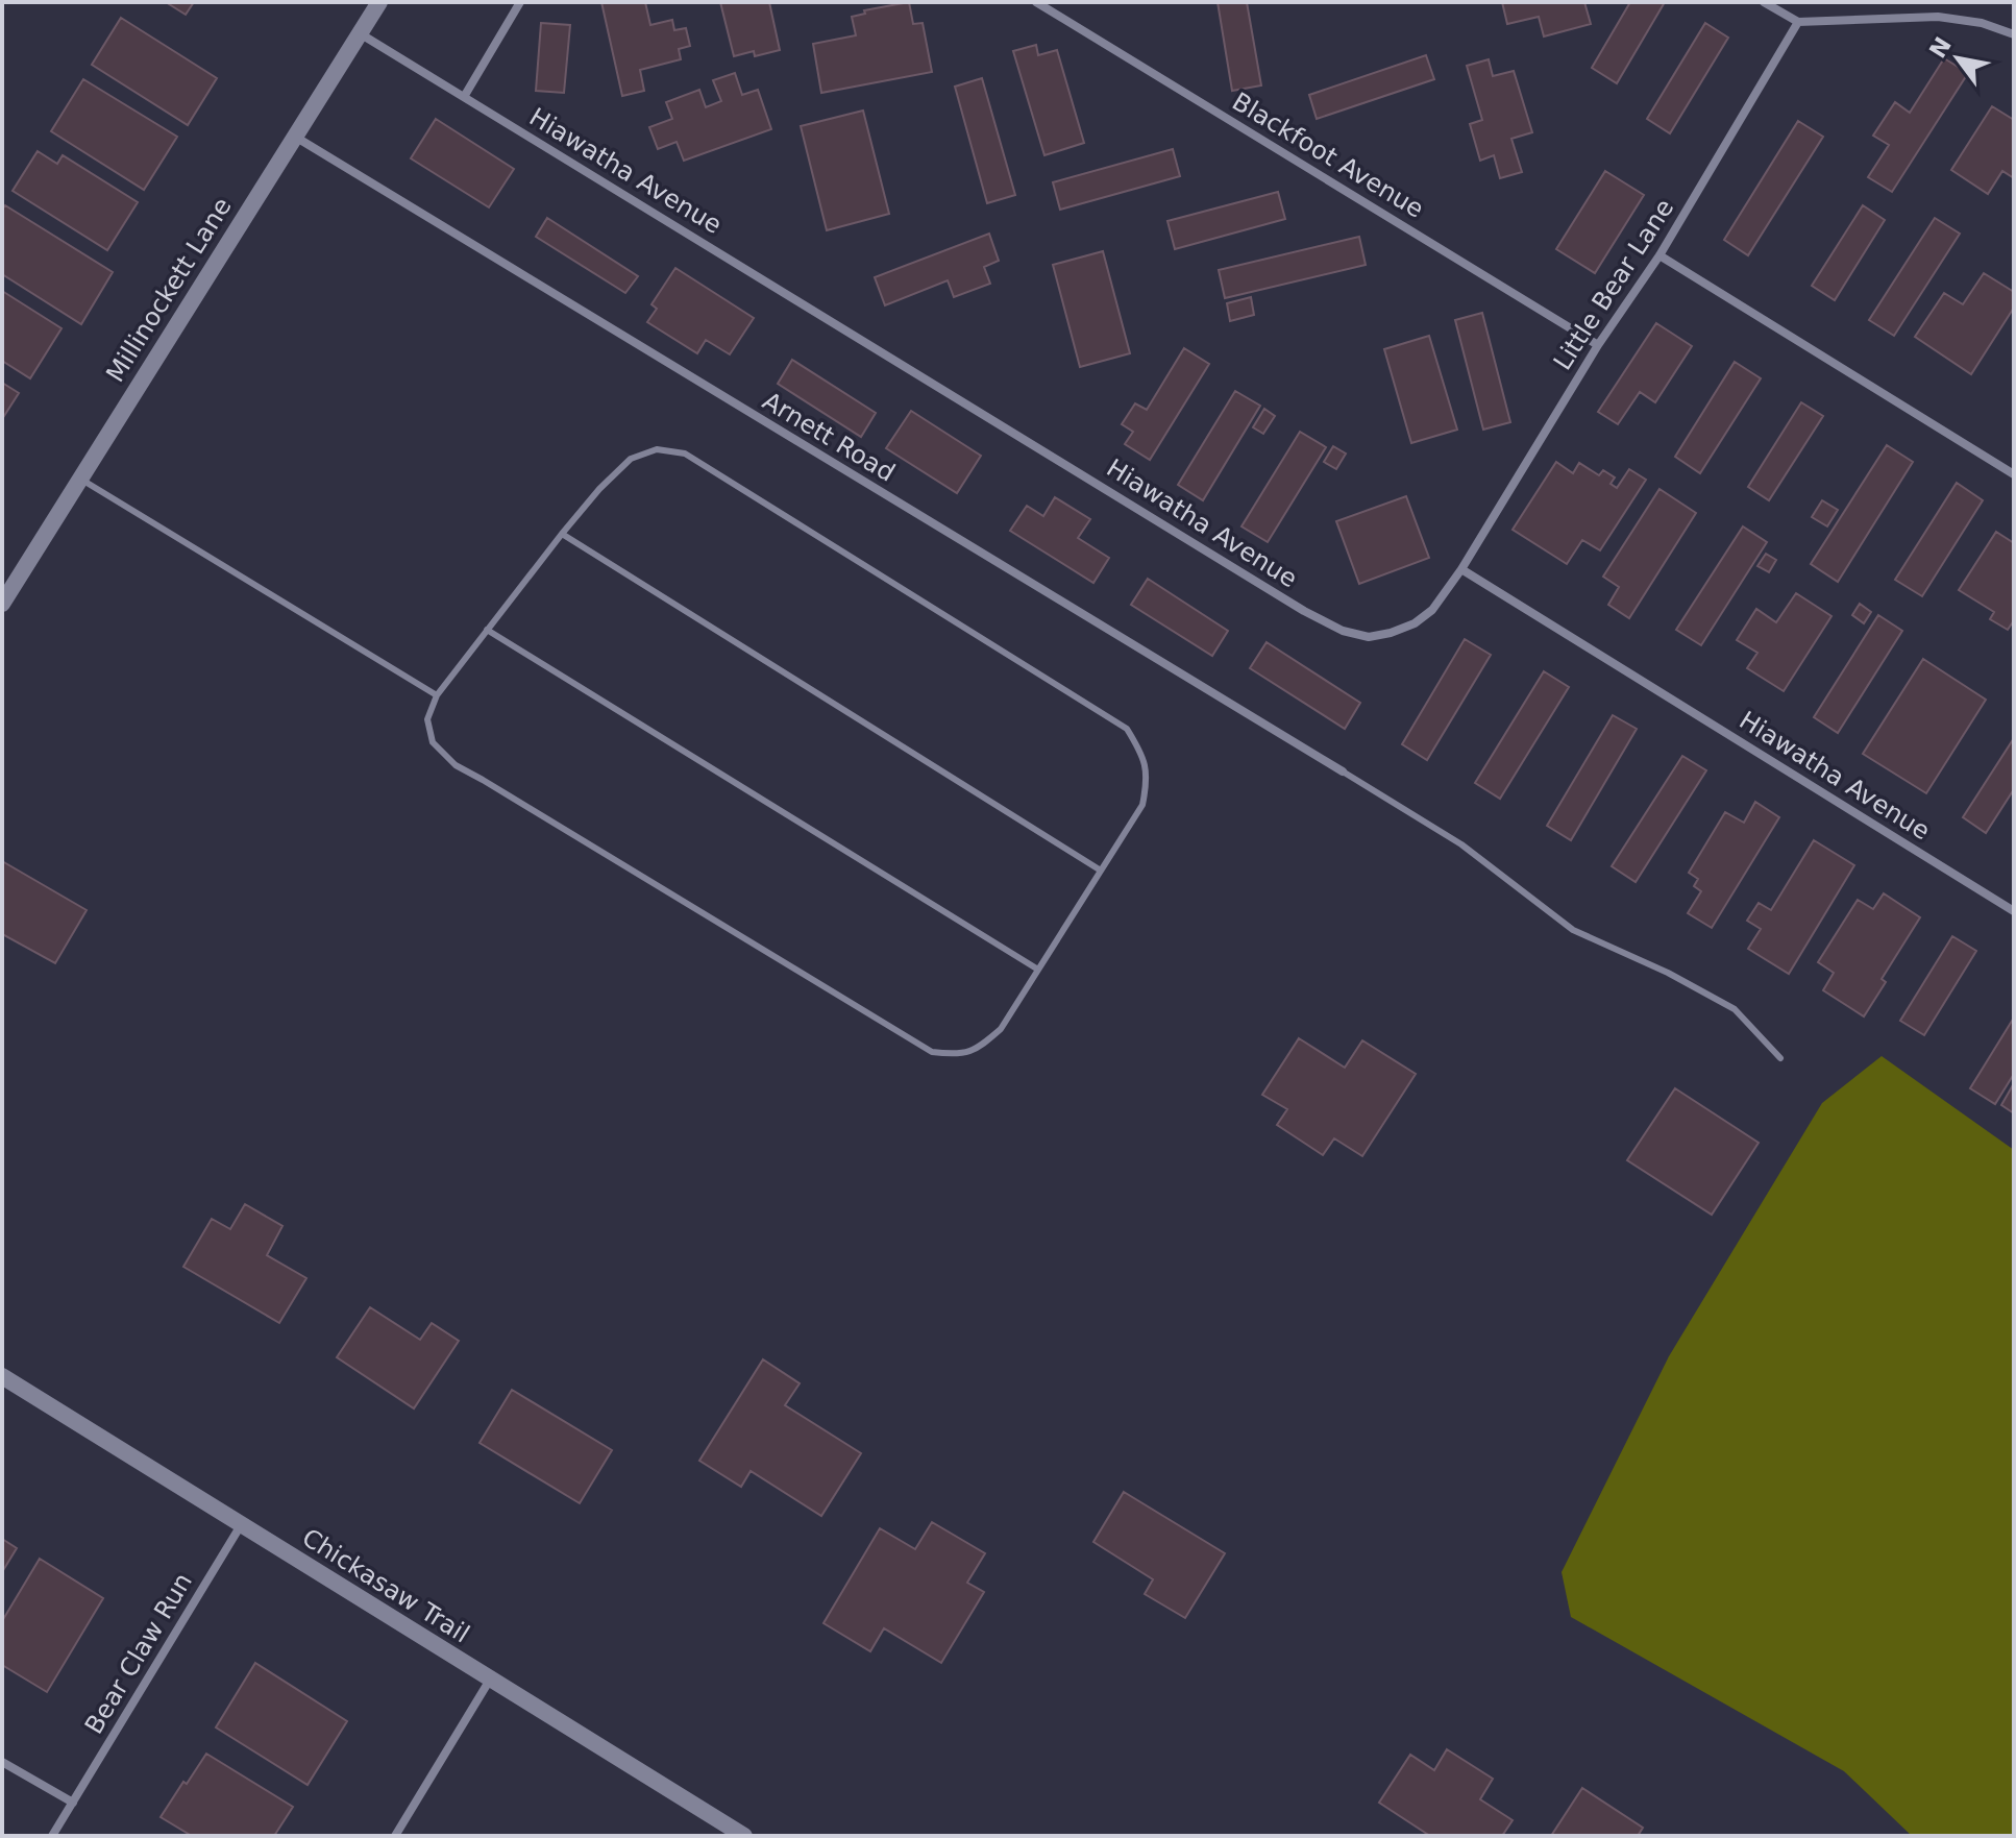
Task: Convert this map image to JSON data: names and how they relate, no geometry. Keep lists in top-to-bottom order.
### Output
{
  "streets": {
    "street": [
      "Blackfoot Avenue",
      "Hiawatha Avenue",
      "Little Bear Lane",
      "Millinockett Lane",
      "Arnett Road",
      "Chickasaw Trail",
      "Bear Claw Run"
    ]
  },
  "crossings": [
    ["Blackfoot Avenue", "Little Bear Lane"],
    ["Hiawatha Avenue", "Little Bear Lane"],
    ["Hiawatha Avenue", "Millinockett Lane"],
    ["Millinockett Lane", "Arnett Road"],
    ["Chickasaw Trail", "Bear Claw Run"]
  ],
  "north": "top left"
}
